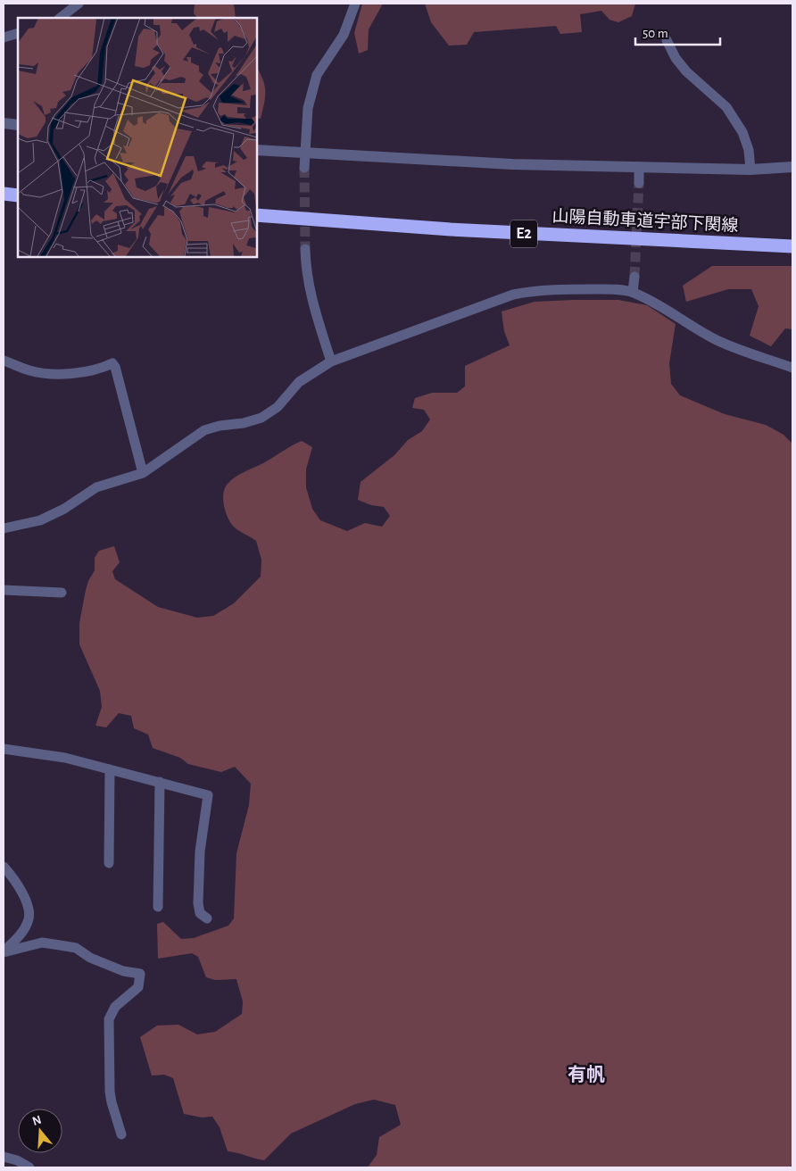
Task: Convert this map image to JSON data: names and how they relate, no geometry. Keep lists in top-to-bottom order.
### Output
{
  "streets": {
    "highway": ["山陽自動車道宇部下関線", "E2"]
  },
  "districts": ["有帆"],
  "scale_bar": "50 m",
  "north": "top"
}
